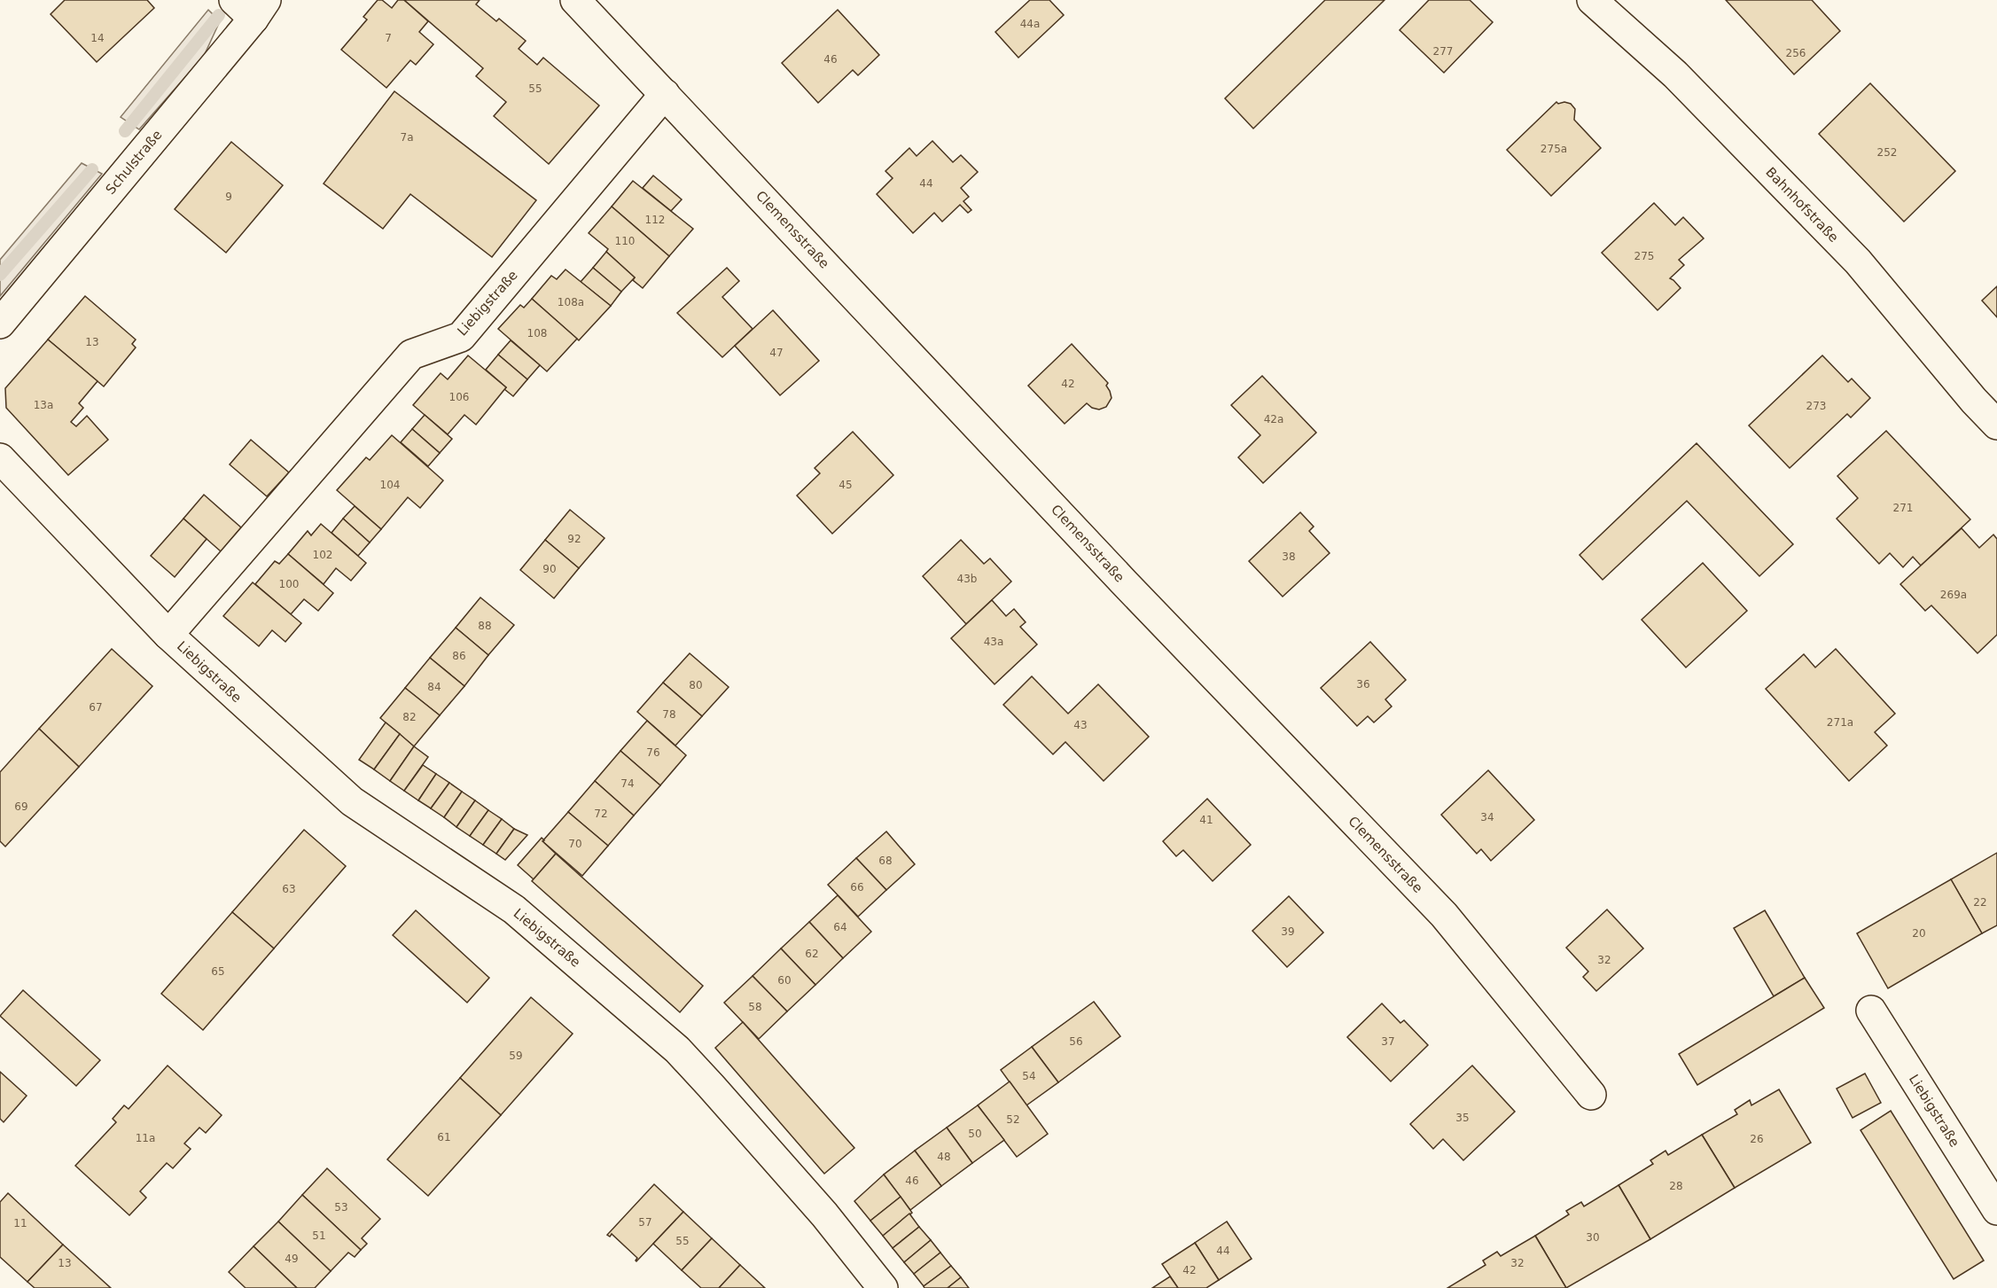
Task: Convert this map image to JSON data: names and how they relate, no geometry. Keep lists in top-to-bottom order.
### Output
{
  "streets": {
    "street": [
      "Schulstraße",
      "Bahnhofstraße",
      "Clemensstraße",
      "Liebigstraße"
    ]
  },
  "crossings": [
    ["Clemensstraße", "Liebigstraße"]
  ],
  "house_numbers": [
    "44a",
    "14",
    "7",
    "277",
    "256",
    "46",
    "55",
    "7a",
    "275a",
    "252",
    "44",
    "9",
    "112",
    "110",
    "275",
    "108a",
    "108",
    "13",
    "47",
    "42",
    "106",
    "13a",
    "273",
    "42a",
    "104",
    "45",
    "271",
    "92",
    "102",
    "38",
    "90",
    "43b",
    "100",
    "269a",
    "88",
    "43a",
    "86",
    "36",
    "80",
    "84",
    "67",
    "78",
    "82",
    "271a",
    "43",
    "76",
    "74",
    "69",
    "72",
    "34",
    "41",
    "70",
    "68",
    "66",
    "63",
    "22",
    "64",
    "39",
    "20",
    "62",
    "32",
    "65",
    "60",
    "58",
    "56",
    "37",
    "59",
    "54",
    "35",
    "52",
    "50",
    "61",
    "11a",
    "26",
    "48",
    "46",
    "28",
    "53",
    "57",
    "11",
    "51",
    "30",
    "55",
    "44",
    "49",
    "13",
    "32",
    "42"
  ]
}
